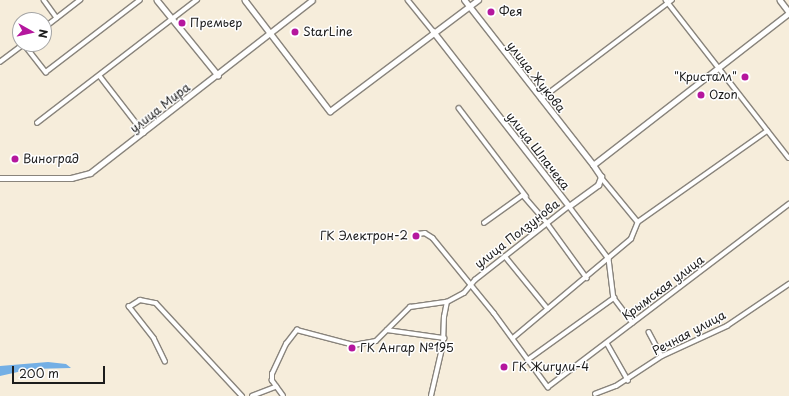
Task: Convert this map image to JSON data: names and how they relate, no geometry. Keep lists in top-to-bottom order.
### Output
{
  "streets": {
    "main road": ["улица Мира"],
    "street": [
      "улица Жукова",
      "улица Шпачека",
      "улица Ползунова",
      "Крымская улица",
      "Речная улица"
    ]
  },
  "crossings": [
    ["улица Шпачека", "улица Ползунова"],
    ["улица Шпачека", "Крымская улица"]
  ],
  "places": [
    "Фея",
    "Премьер",
    "StarLine",
    "\"Кристалл\"",
    "Ozon",
    "Виноград",
    "ГК Электрон-2",
    "ГК Ангар №195",
    "ГК Жигули-4"
  ],
  "scale_bar": "200 m",
  "north": "right"
}
